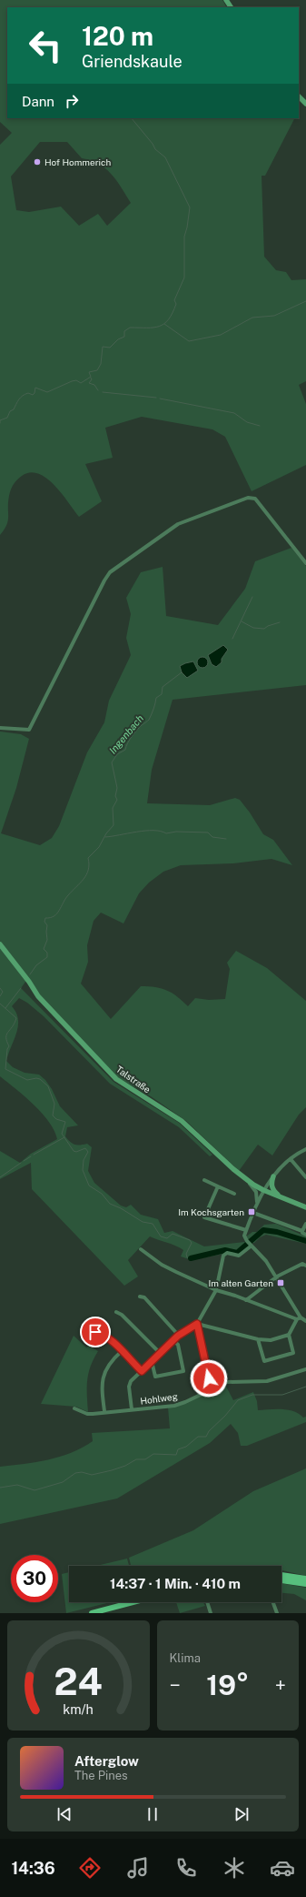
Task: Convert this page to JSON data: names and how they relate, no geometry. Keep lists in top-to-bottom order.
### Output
{
  "streets": {
    "main road": ["Talstraße"],
    "street": ["Hohlweg"]
  },
  "water": ["Ingenbach"],
  "places": {
    "other": ["Hof Hommerich"],
    "transit": ["Im Kochsgarten", "Im alten Garten"]
  },
  "page": {
    "turn": ["120 m", "Griendskaule"],
    "then": "Dann",
    "limit": "30",
    "trip": "14:37 · 1 Min. · 410 m",
    "tile": "Klima",
    "heat": ["−", "19°", "+"],
    "song": ["Afterglow", "The Pines"],
    "tabs": "14:36",
    "gauge": ["24", "km/h"]
  }
}
